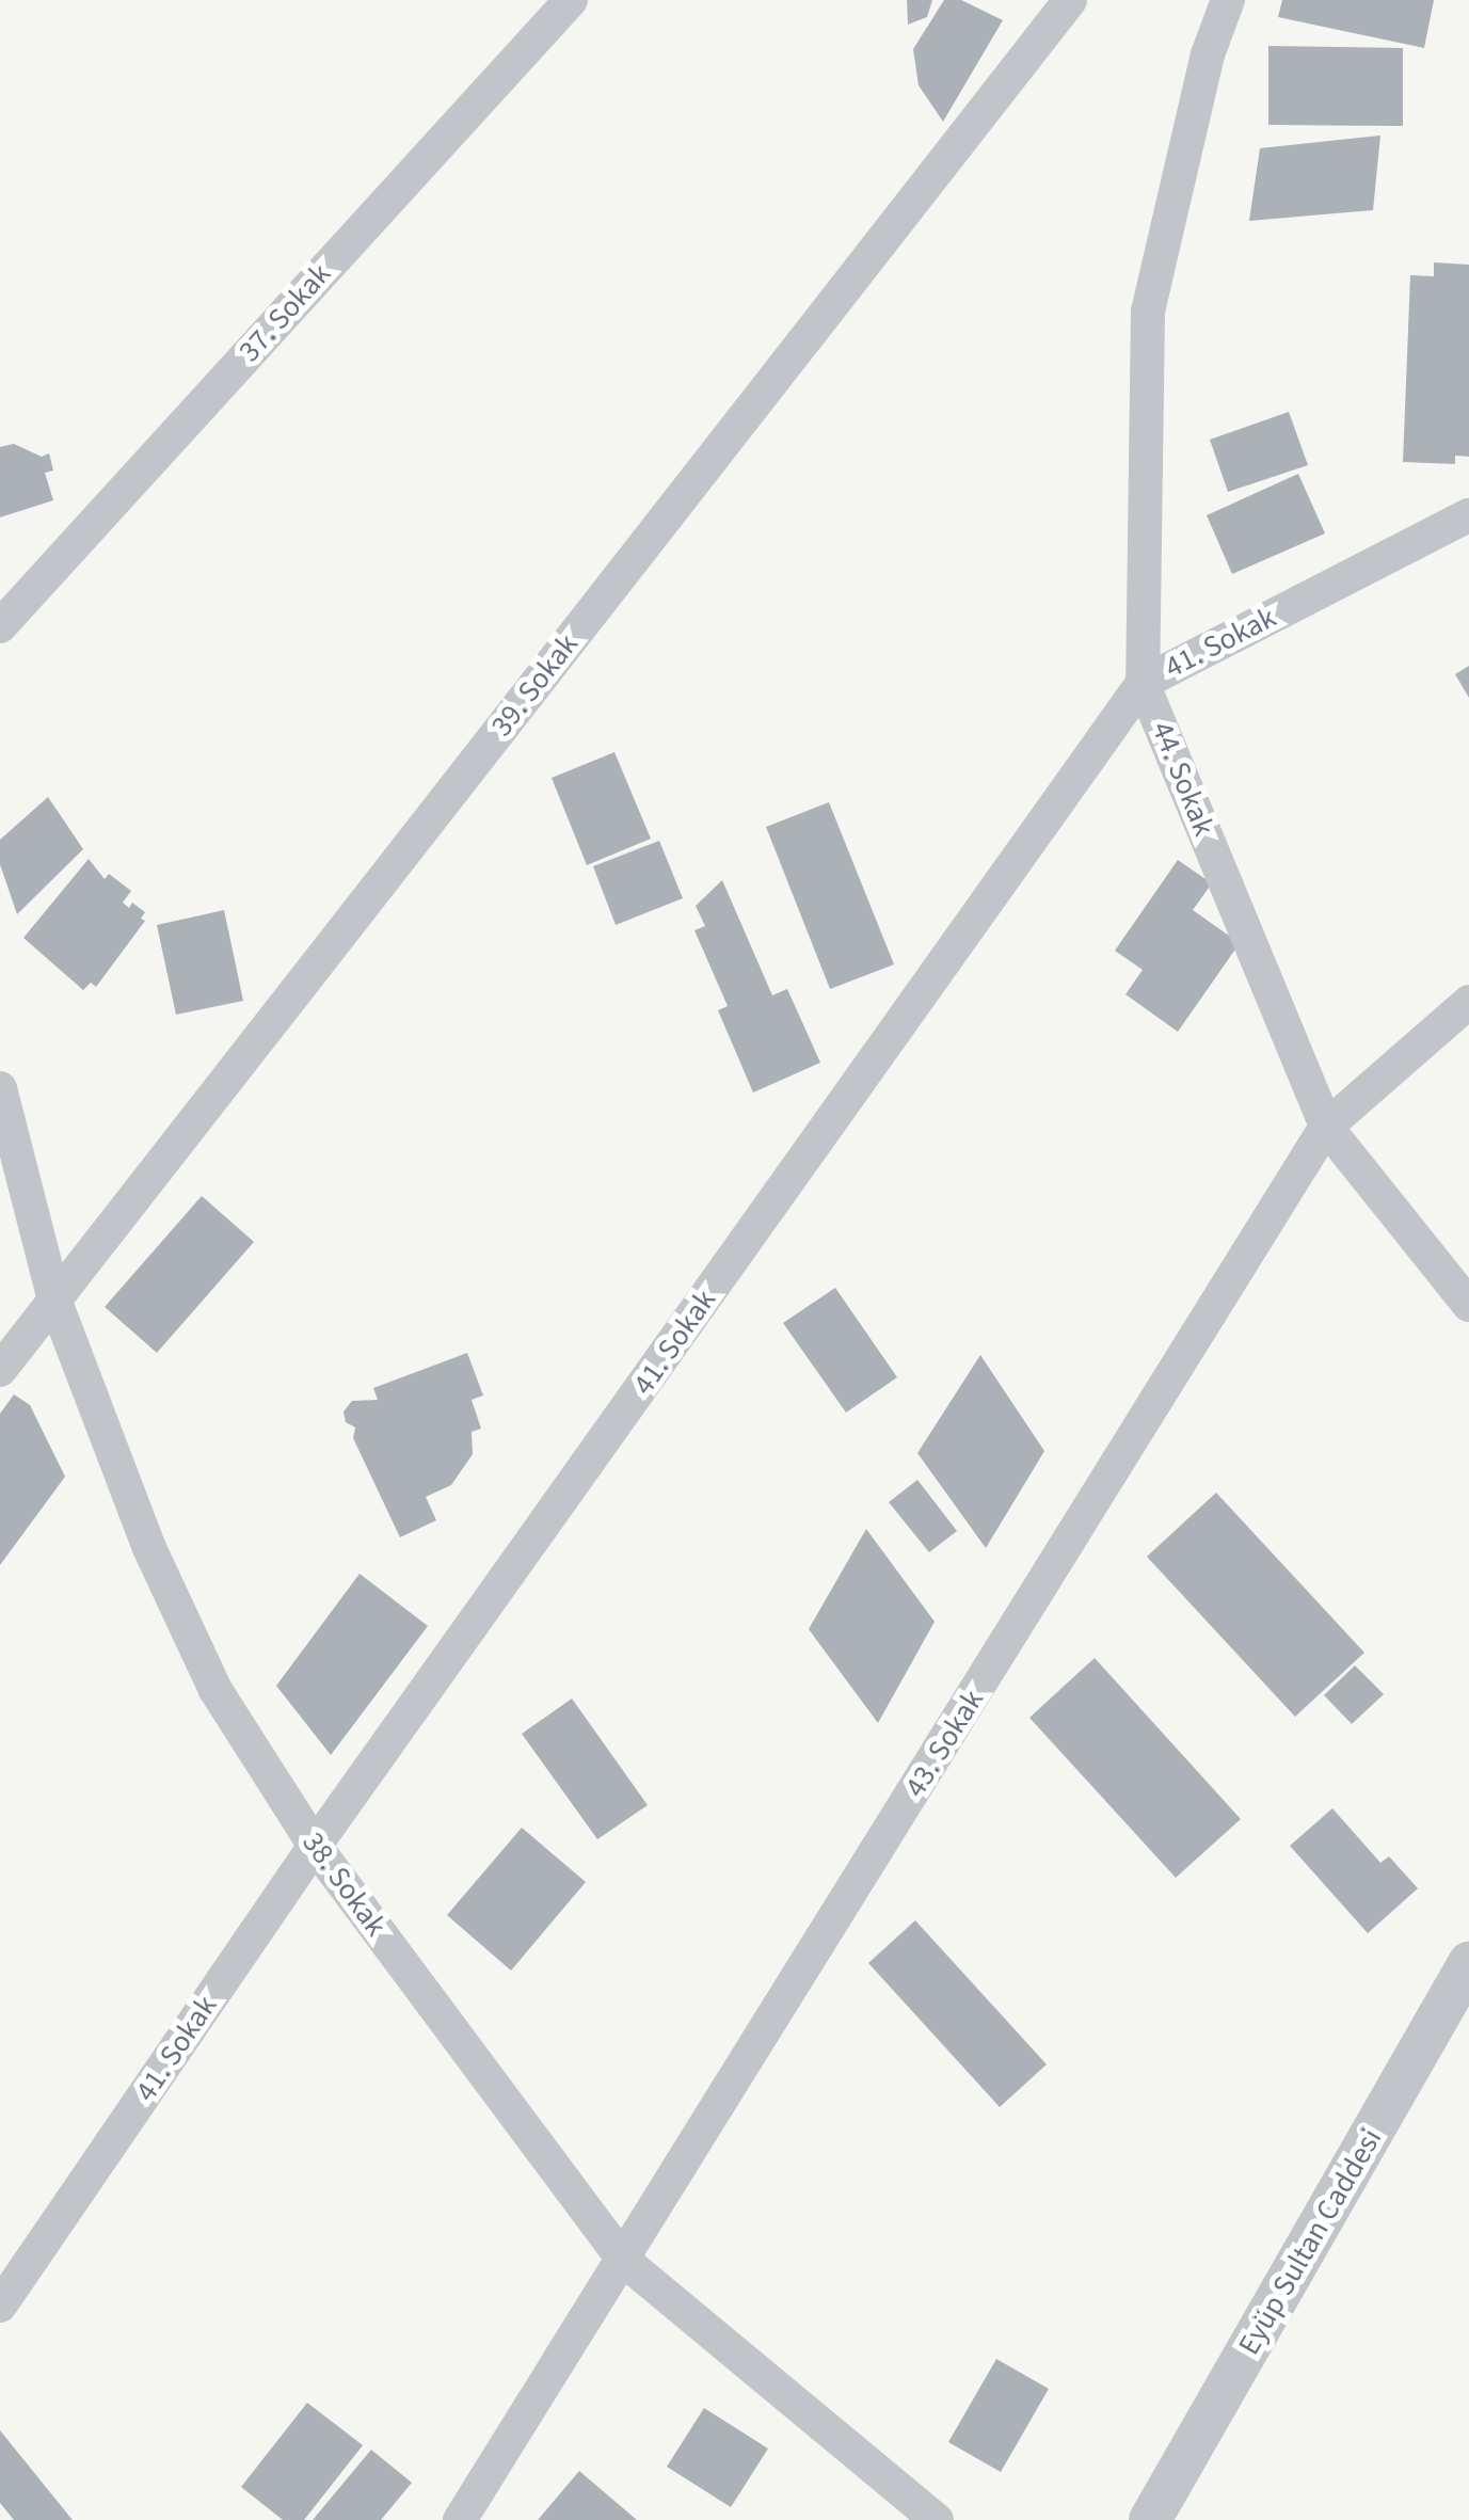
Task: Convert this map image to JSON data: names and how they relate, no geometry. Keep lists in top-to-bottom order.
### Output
{
  "streets": {
    "street": [
      "37. Sokak",
      "41. Sokak",
      "39. Sokak",
      "44. Sokak",
      "43. Sokak",
      "38. Sokak",
      "Eyüp Sultan Caddesi"
    ]
  },
  "crossings": [
    ["41. Sokak", "44. Sokak"],
    ["41. Sokak", "38. Sokak"],
    ["39. Sokak", "38. Sokak"],
    ["44. Sokak", "43. Sokak"],
    ["43. Sokak", "38. Sokak"]
  ]
}
